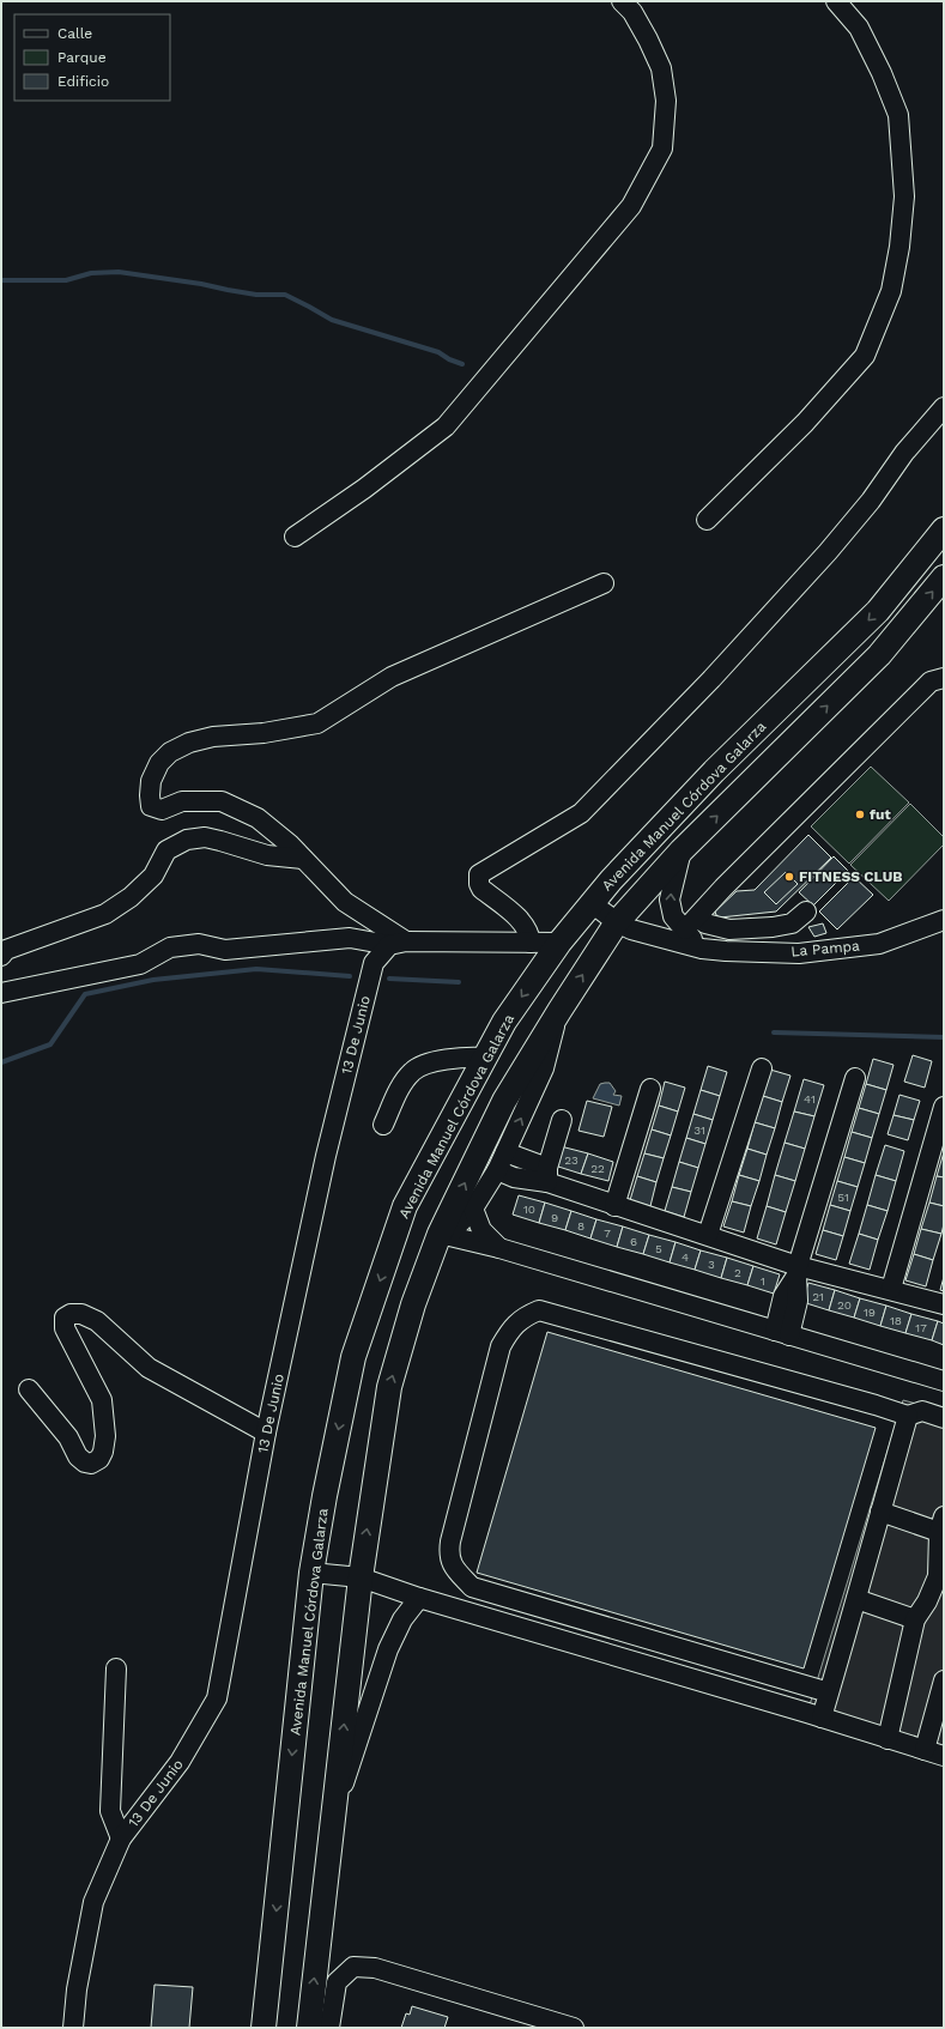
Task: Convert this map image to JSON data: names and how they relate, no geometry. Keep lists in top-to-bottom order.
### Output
{
  "streets": {
    "main road": ["Avenida Manuel Córdova Galarza"],
    "street": ["La Pampa", "13 De Junio"]
  },
  "crossings": [
    ["Avenida Manuel Córdova Galarza", "La Pampa"]
  ],
  "places": ["fut", "FITNESS CLUB"],
  "house_numbers": [
    "41",
    "31",
    "23",
    "22",
    "51",
    "10",
    "9",
    "8",
    "7",
    "6",
    "5",
    "4",
    "3",
    "2",
    "1",
    "21",
    "20",
    "19",
    "18",
    "17"
  ],
  "legend": ["Calle", "Parque", "Edificio"]
}
